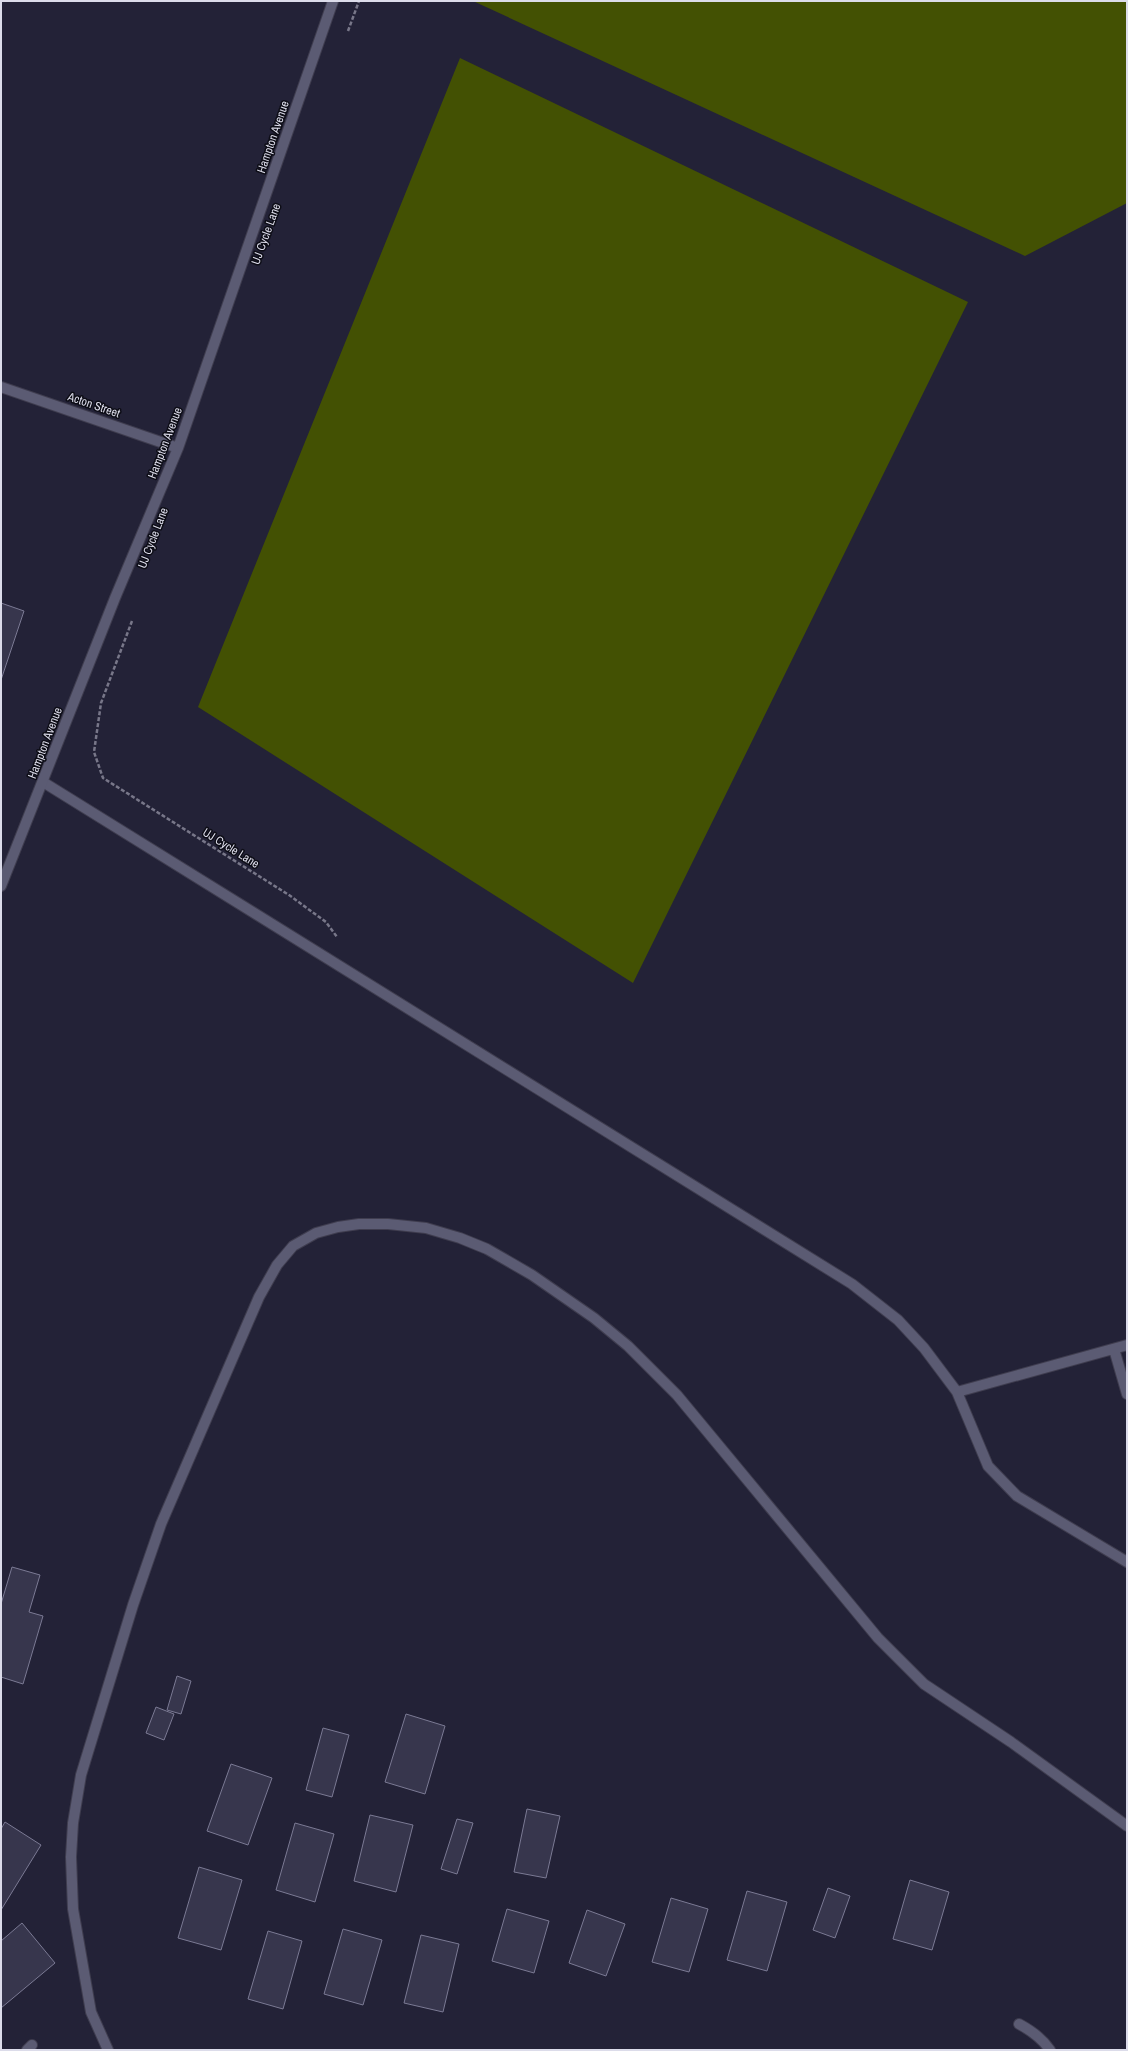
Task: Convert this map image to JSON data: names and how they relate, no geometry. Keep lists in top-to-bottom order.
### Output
{
  "streets": {
    "street": ["Hampton Avenue", "Acton Street"],
    "path": ["UJ Cycle Lane"]
  },
  "crossings": [
    ["Hampton Avenue", "Acton Street"]
  ]
}
